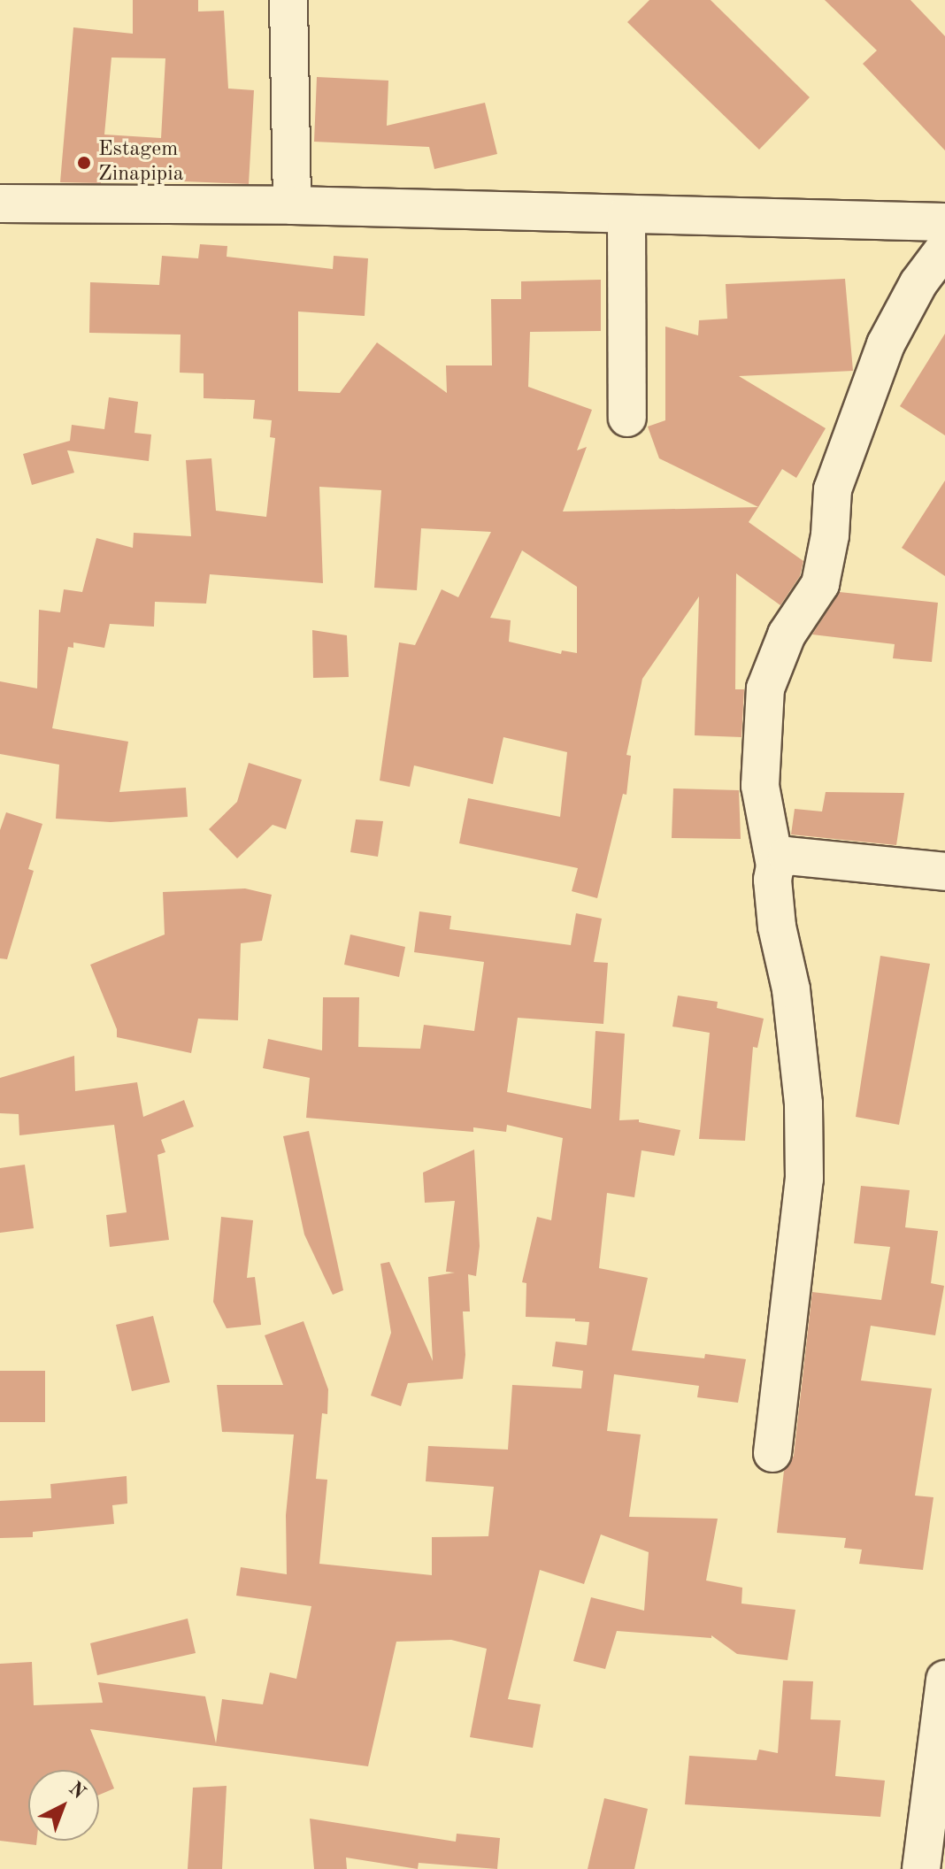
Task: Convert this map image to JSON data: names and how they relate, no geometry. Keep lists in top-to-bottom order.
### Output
{
  "places": ["Estagem Zinapipia"],
  "north": "top right"
}
